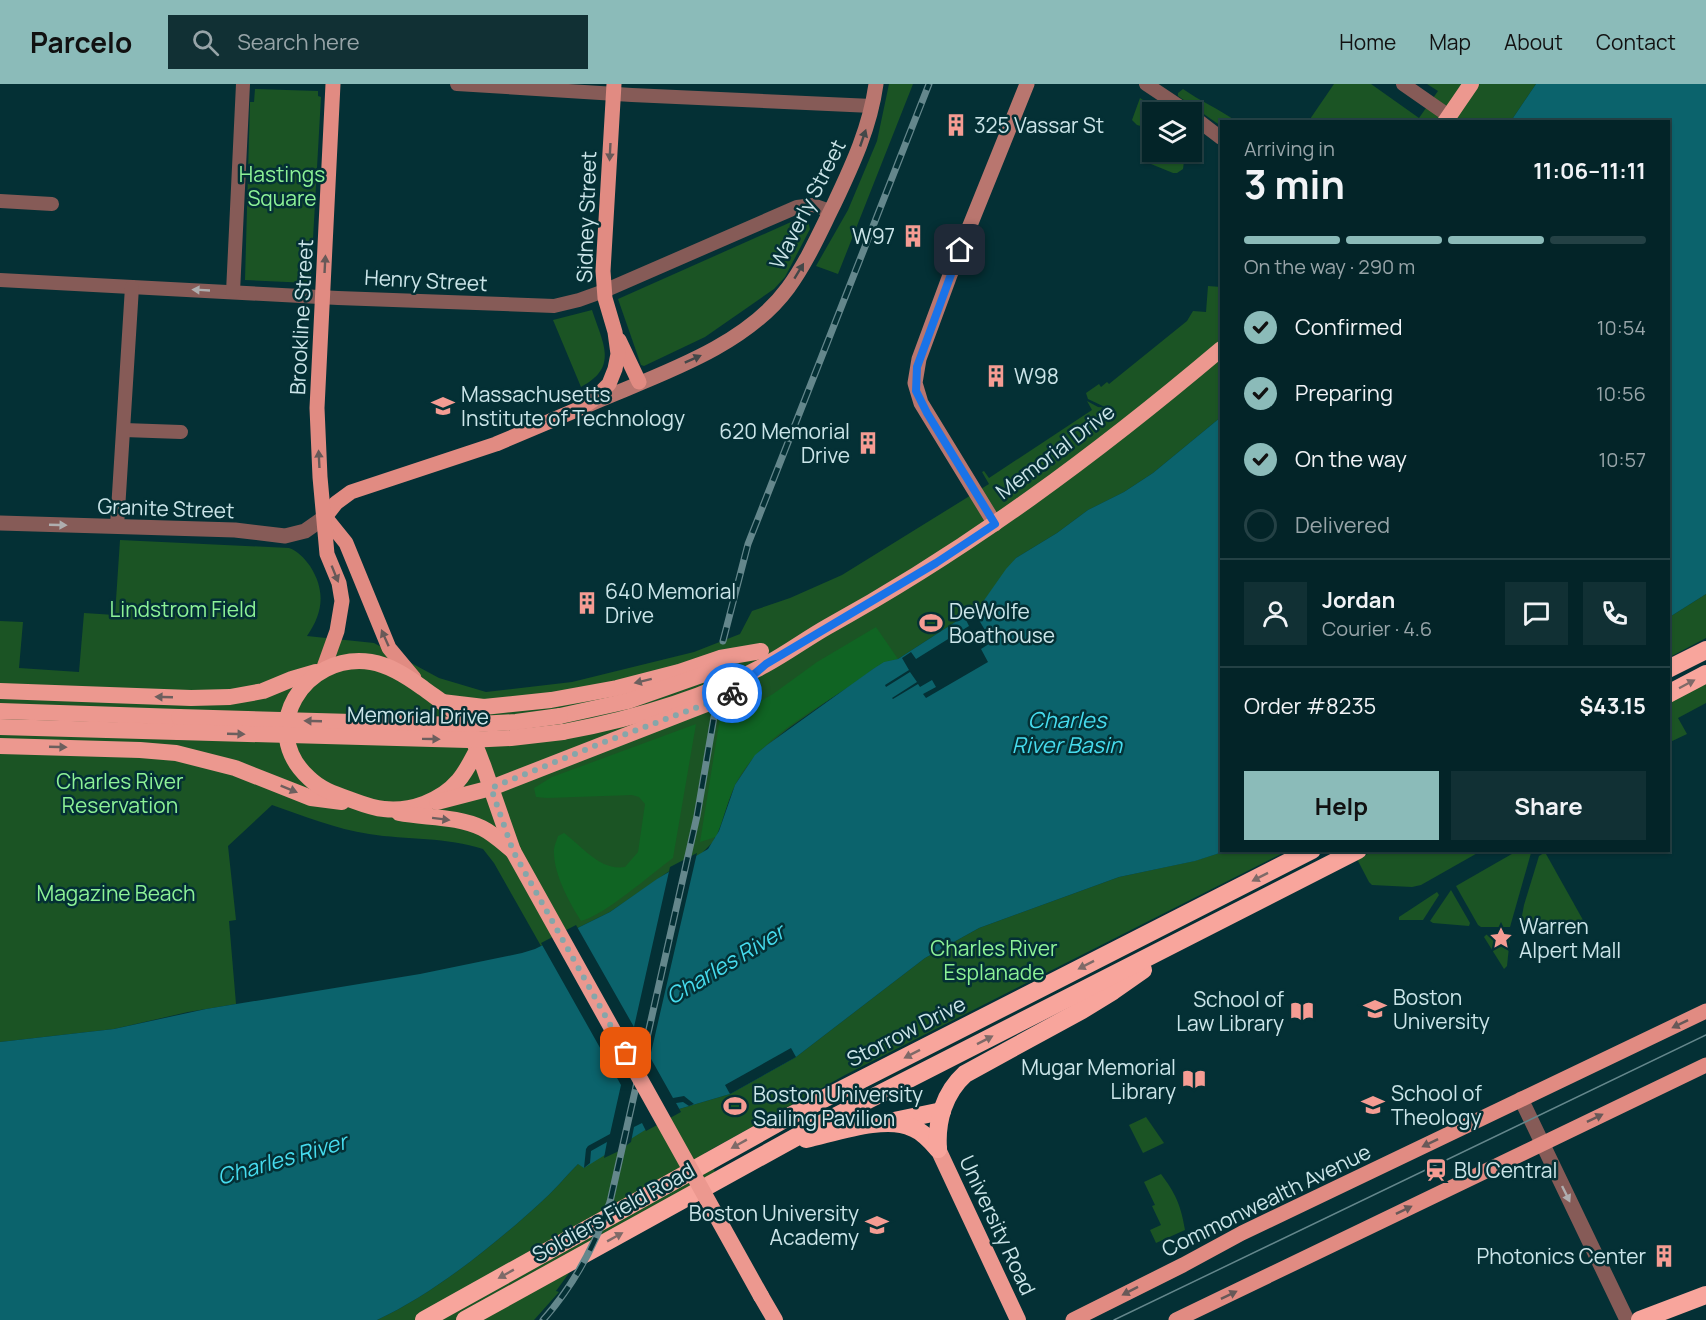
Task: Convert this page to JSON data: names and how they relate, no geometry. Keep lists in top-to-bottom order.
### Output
{
  "streets": {
    "highway": [
      "Memorial Drive",
      "Storrow Drive",
      "Soldiers Field Road",
      "University Road"
    ],
    "main road": [
      "Waverly Street",
      "Sidney Street",
      "Brookline Street",
      "Commonwealth Avenue"
    ],
    "street": ["Henry Street", "Granite Street"]
  },
  "crossings": [
    ["Waverly Street", "Sidney Street"],
    ["Waverly Street", "Henry Street"],
    ["Waverly Street", "Brookline Street"],
    ["Waverly Street", "Granite Street"],
    ["Sidney Street", "Henry Street"],
    ["Henry Street", "Brookline Street"],
    ["Brookline Street", "Granite Street"],
    ["Storrow Drive", "Soldiers Field Road"]
  ],
  "one_way": ["Waverly Street", "Sidney Street", "Granite Street"],
  "water": ["Charles River Basin", "Charles River"],
  "parks": [
    "Hastings Square",
    "Lindstrom Field",
    "Charles River Reservation",
    "Magazine Beach",
    "Charles River Esplanade"
  ],
  "places": {
    "building": [
      "325 Vassar St",
      "W97",
      "W98",
      "620 Memorial Drive",
      "640 Memorial Drive",
      "Photonics Center"
    ],
    "school or university": [
      "Massachusetts Institute of Technology",
      "Boston University",
      "School of Theology",
      "Boston University Academy"
    ],
    "sports": ["DeWolfe Boathouse", "Boston University Sailing Pavilion"],
    "place": ["Warren Alpert Mall"],
    "library": ["School of Law Library", "Mugar Memorial Library"],
    "station": ["BU Central"]
  },
  "page": {
    "header": "Parcelo",
    "search": "Search here",
    "nav": [
      "Home",
      "Map",
      "About",
      "Contact"
    ],
    "heading": ["3 min", "Arriving in", "11:06–11:11"],
    "panel": [
      "Jordan",
      "Courier · 4.6",
      "Order #8235",
      "$43.15"
    ],
    "bar": "On the way · 290 m",
    "list": [
      ["Confirmed", "10:54"],
      ["Preparing", "10:56"],
      ["On the way", "10:57"],
      "Delivered"
    ],
    "buttons": ["Help", "Share"]
  }
}
